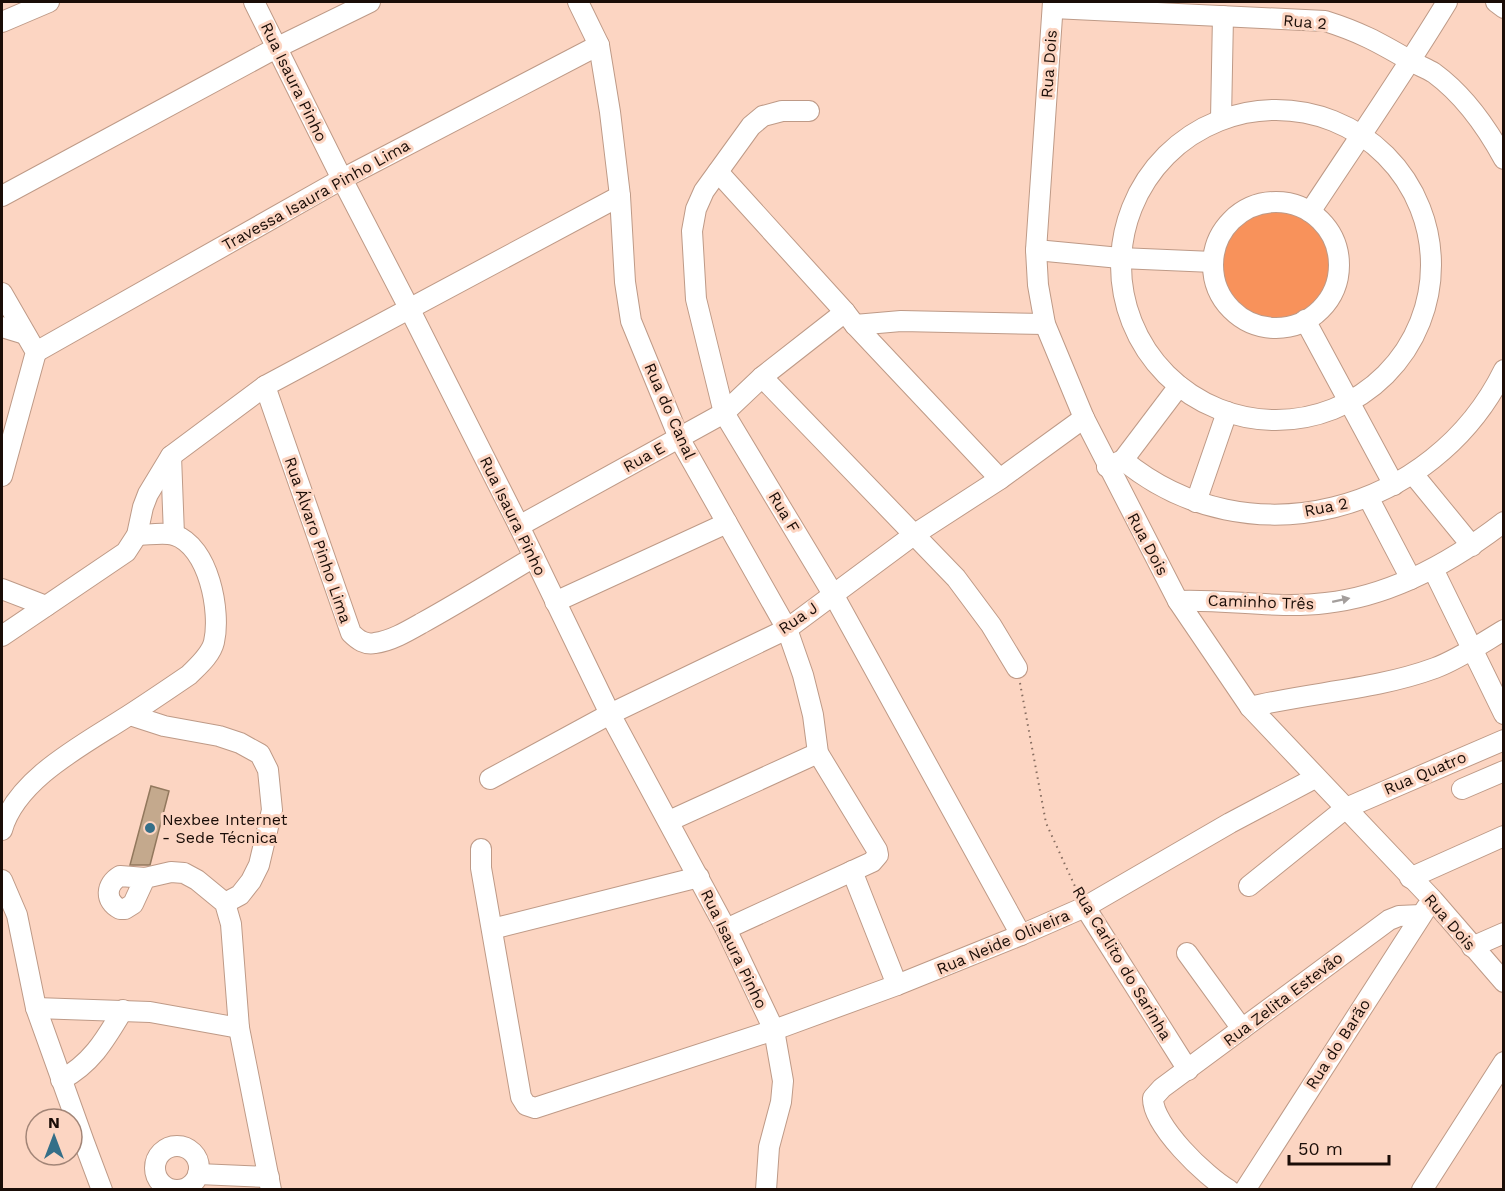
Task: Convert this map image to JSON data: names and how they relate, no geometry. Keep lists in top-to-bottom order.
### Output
{
  "streets": {
    "street": [
      "Rua 2",
      "Rua Dois",
      "Rua Isaura Pinho",
      "Travessa Isaura Pinho Lima",
      "Rua do Canal",
      "Rua E",
      "Rua F",
      "Rua Álvaro Pinho Lima",
      "Caminho Três",
      "Rua J",
      "Rua Quatro",
      "Rua Neide Oliveira",
      "Rua Carlito do Sarinha",
      "Rua Zelita Estevão",
      "Rua do Barão"
    ]
  },
  "crossings": [
    ["Rua 2", "Rua Dois"],
    ["Rua Dois", "Caminho Três"],
    ["Rua Dois", "Rua J"],
    ["Rua Dois", "Rua Quatro"],
    ["Rua Dois", "Rua Neide Oliveira"],
    ["Rua Dois", "Rua Zelita Estevão"],
    ["Rua Dois", "Rua do Barão"],
    ["Rua Isaura Pinho", "Travessa Isaura Pinho Lima"],
    ["Rua Isaura Pinho", "Rua E"],
    ["Rua Isaura Pinho", "Rua Álvaro Pinho Lima"],
    ["Rua Isaura Pinho", "Rua J"],
    ["Rua Isaura Pinho", "Rua Neide Oliveira"],
    ["Travessa Isaura Pinho Lima", "Rua do Canal"],
    ["Rua do Canal", "Rua E"],
    ["Rua do Canal", "Rua J"],
    ["Rua E", "Rua F"],
    ["Rua F", "Rua J"],
    ["Rua F", "Rua Neide Oliveira"],
    ["Rua Neide Oliveira", "Rua Carlito do Sarinha"],
    ["Rua Carlito do Sarinha", "Rua Zelita Estevão"],
    ["Rua Zelita Estevão", "Rua do Barão"]
  ],
  "places": ["Nexbee Internet - Sede Técnica"],
  "scale_bar": "50 m",
  "north": "top"
}
